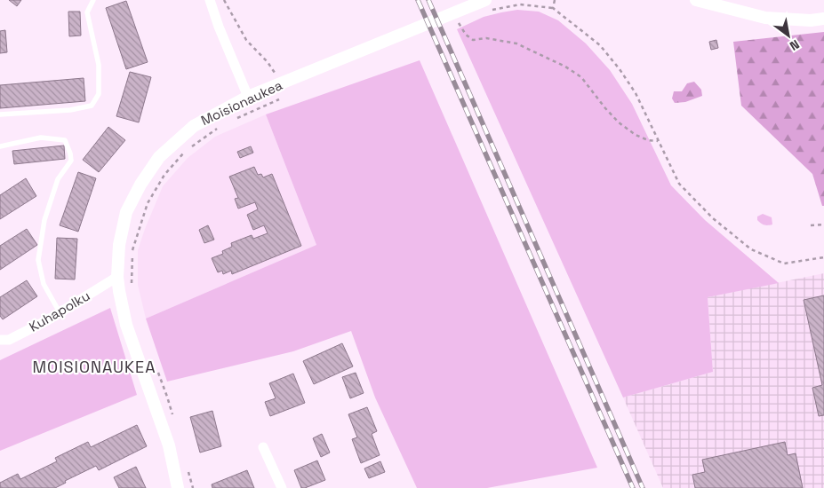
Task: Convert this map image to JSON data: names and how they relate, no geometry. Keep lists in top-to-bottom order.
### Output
{
  "streets": {
    "street": ["Moisionaukea", "Kuhapolku"]
  },
  "crossings": [
    ["Moisionaukea", "Kuhapolku"]
  ],
  "districts": ["MOISIONAUKEA"],
  "north": "bottom right"
}
